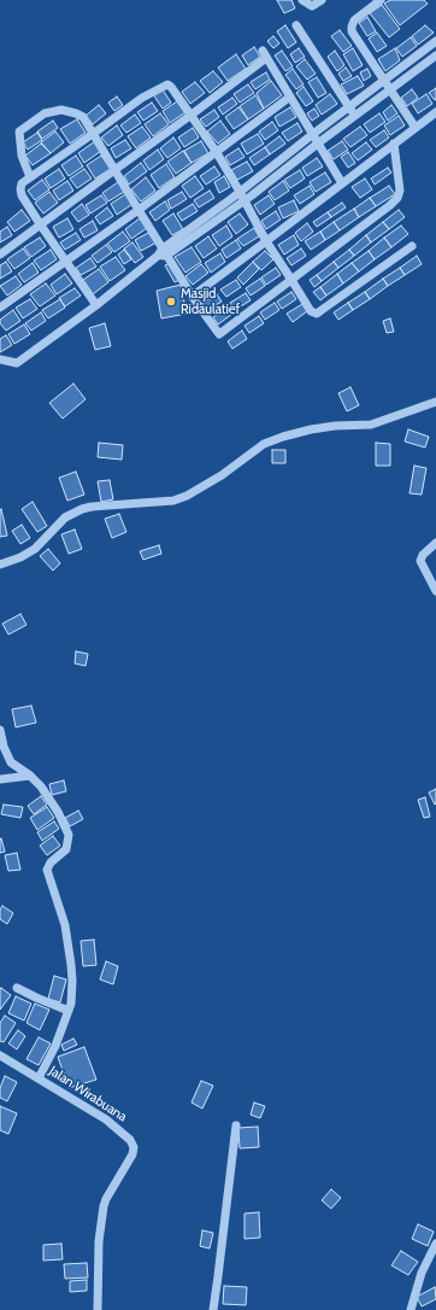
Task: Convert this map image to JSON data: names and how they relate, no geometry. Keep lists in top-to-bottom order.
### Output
{
  "streets": {
    "street": ["Jalan Wirabuana"]
  },
  "places": ["Masjid Ridaulatief"]
}
